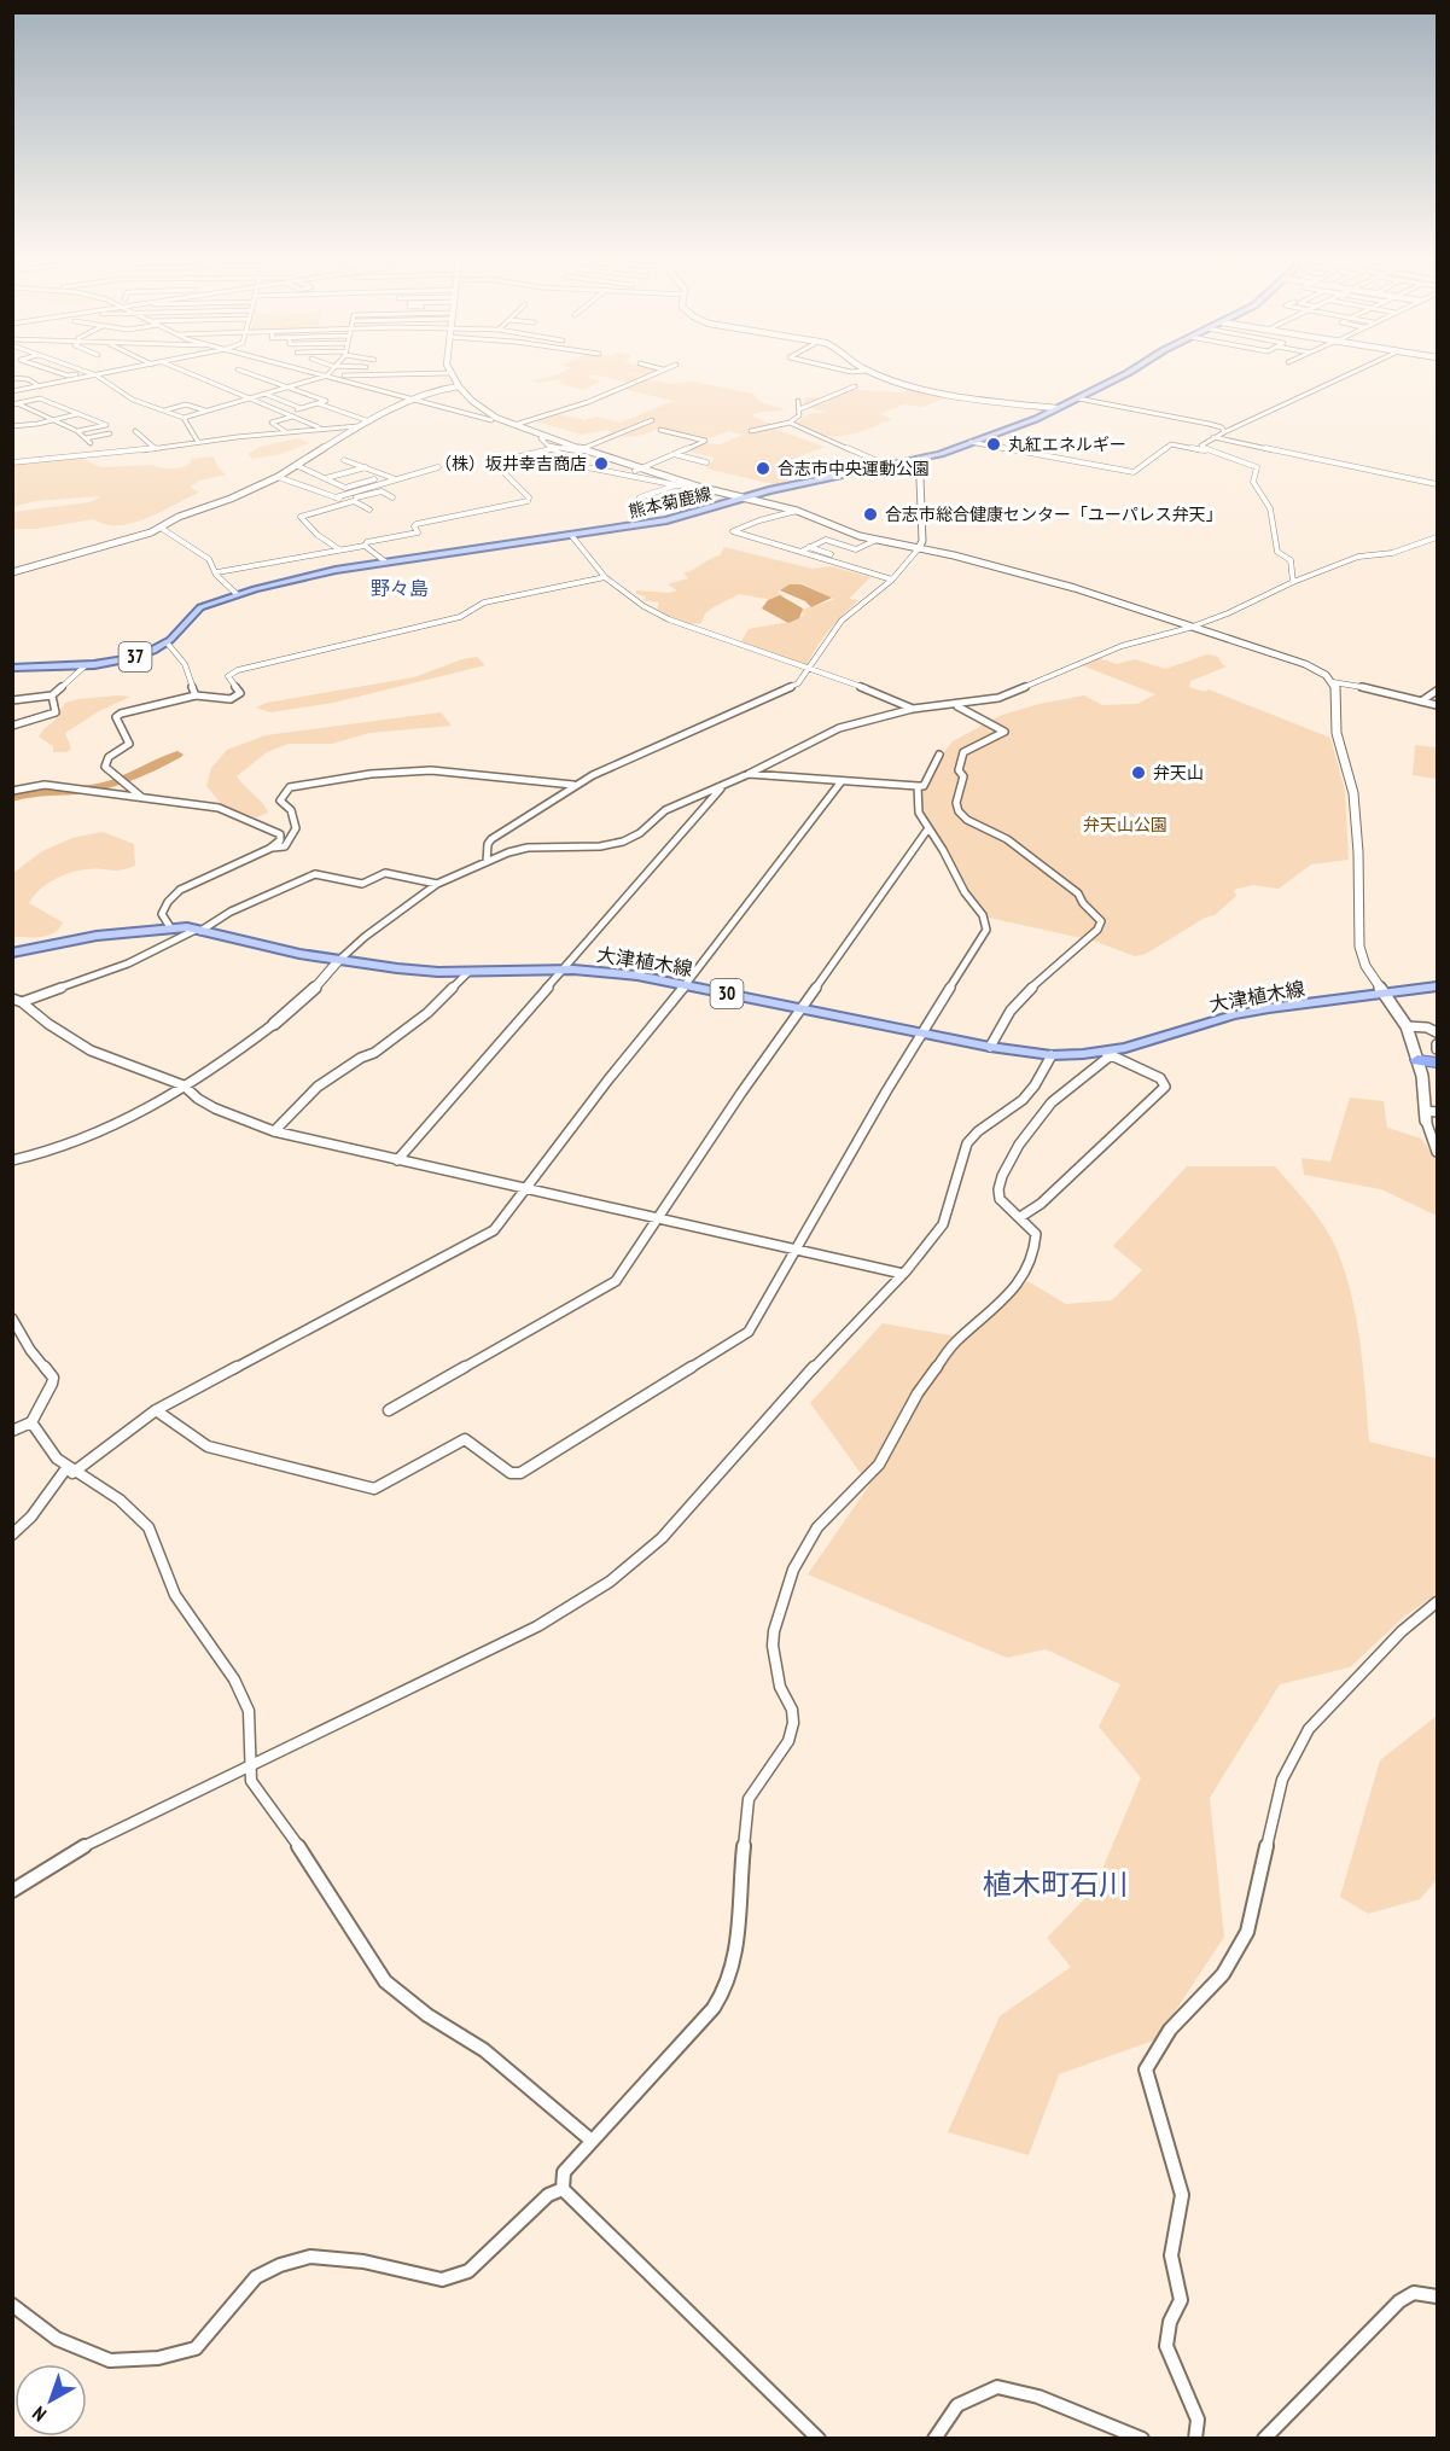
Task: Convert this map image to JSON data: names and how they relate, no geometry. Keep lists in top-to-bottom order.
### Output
{
  "streets": {
    "main road": [
      "熊本菊鹿線",
      "37",
      "大津植木線",
      "30"
    ]
  },
  "districts": ["野々島", "植木町石川"],
  "parks": ["弁天山公園"],
  "places": [
    "丸紅エネルギー",
    "（株）坂井幸吉商店",
    "合志市中央運動公園",
    "合志市総合健康センター「ユーパレス弁天」",
    "弁天山"
  ],
  "north": "bottom left"
}
